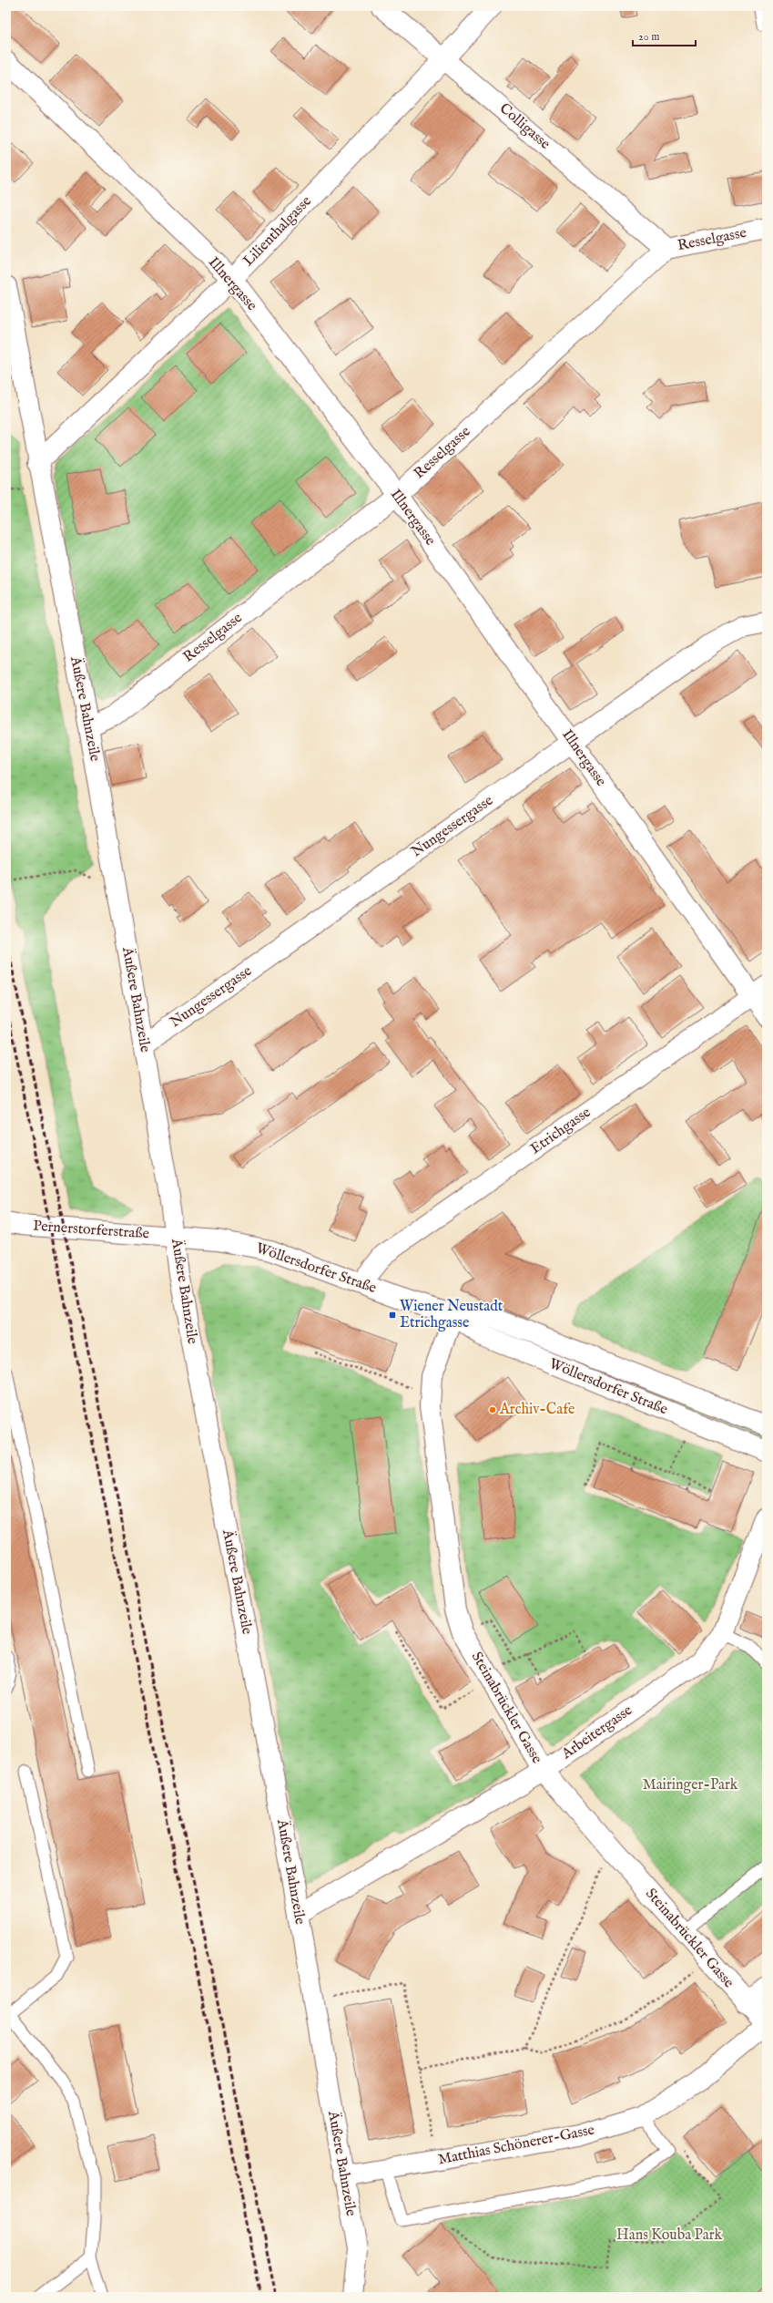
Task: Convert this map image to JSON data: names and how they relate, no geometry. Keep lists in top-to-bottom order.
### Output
{
  "streets": {
    "street": [
      "Colligasse",
      "Lilienthalgasse",
      "Resselgasse",
      "Illnergasse",
      "Äußere Bahnzeile",
      "Nungessergasse",
      "Etrichgasse",
      "Pernerstorferstraße",
      "Wöllersdorfer Straße",
      "Steinabrückler Gasse",
      "Arbeitergasse",
      "Matthias Schönerer-Gasse"
    ]
  },
  "crossings": [
    ["Colligasse", "Lilienthalgasse"],
    ["Colligasse", "Resselgasse"],
    ["Lilienthalgasse", "Illnergasse"],
    ["Lilienthalgasse", "Äußere Bahnzeile"],
    ["Resselgasse", "Illnergasse"],
    ["Resselgasse", "Äußere Bahnzeile"],
    ["Illnergasse", "Nungessergasse"],
    ["Illnergasse", "Etrichgasse"],
    ["Äußere Bahnzeile", "Nungessergasse"],
    ["Äußere Bahnzeile", "Pernerstorferstraße"],
    ["Äußere Bahnzeile", "Wöllersdorfer Straße"],
    ["Äußere Bahnzeile", "Arbeitergasse"],
    ["Äußere Bahnzeile", "Matthias Schönerer-Gasse"],
    ["Etrichgasse", "Wöllersdorfer Straße"],
    ["Pernerstorferstraße", "Wöllersdorfer Straße"],
    ["Wöllersdorfer Straße", "Steinabrückler Gasse"],
    ["Steinabrückler Gasse", "Arbeitergasse"],
    ["Steinabrückler Gasse", "Matthias Schönerer-Gasse"]
  ],
  "parks": ["Mairinger-Park", "Hans Kouba Park"],
  "places": {
    "transit": ["Wiener Neustadt Etrichgasse"],
    "other": ["Archiv-Cafe"]
  },
  "scale_bar": "20 m"
}
